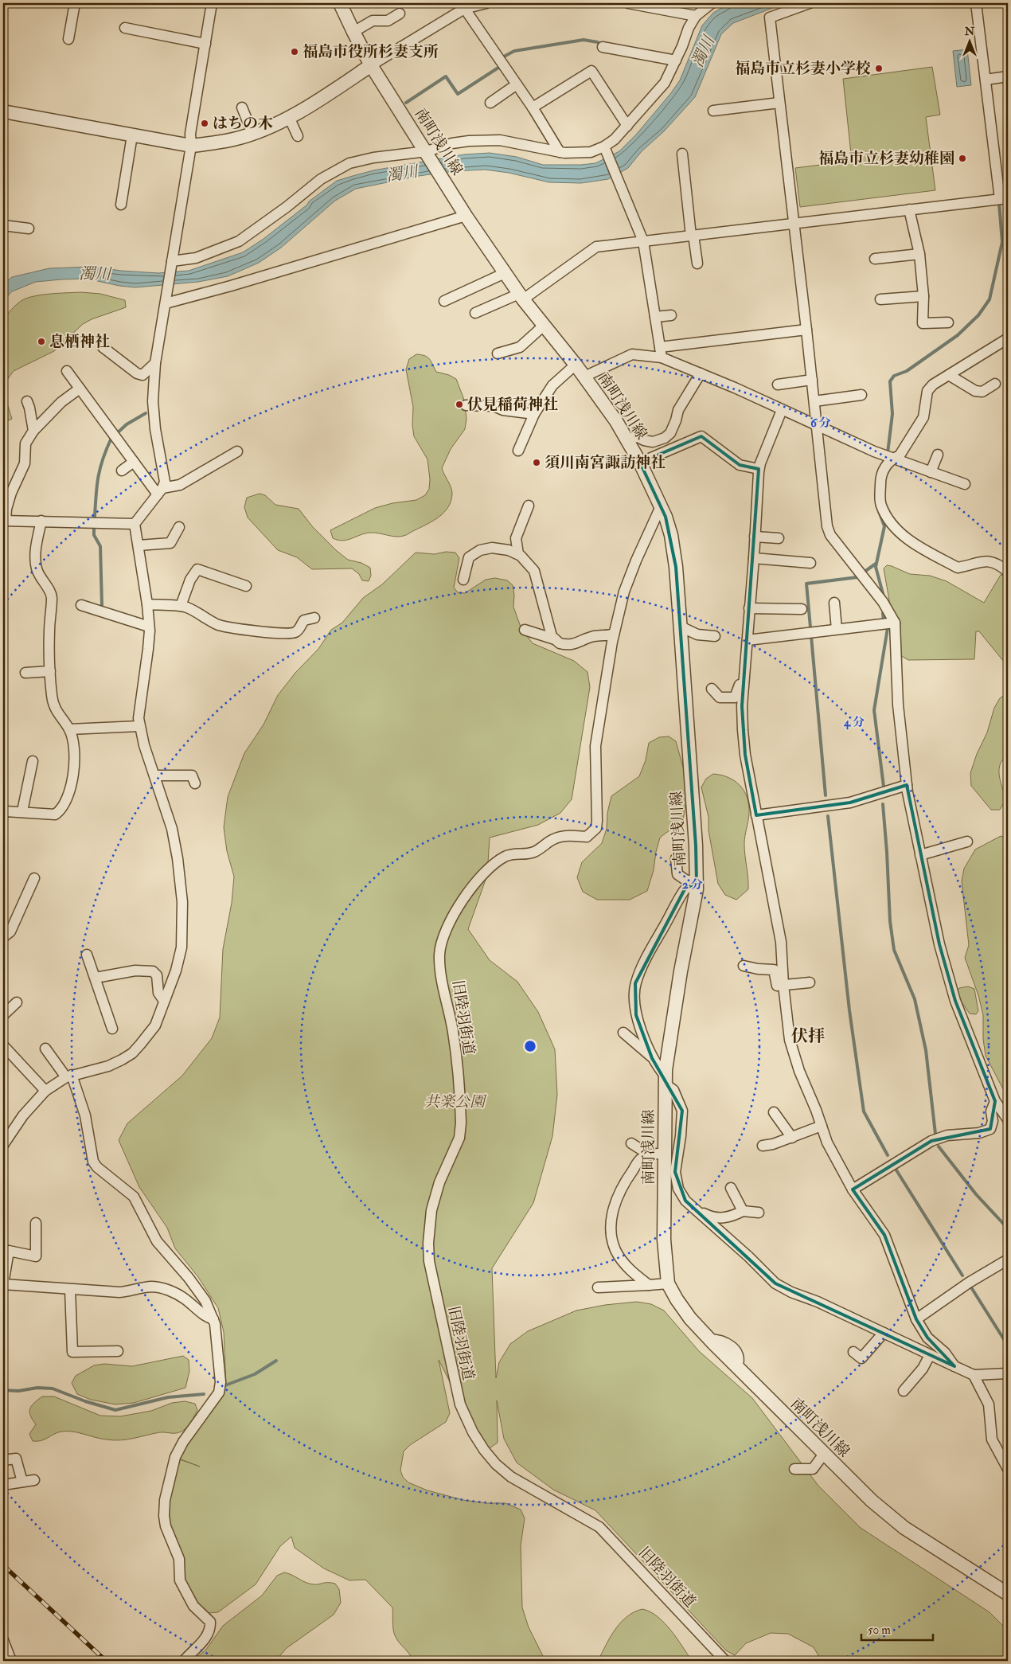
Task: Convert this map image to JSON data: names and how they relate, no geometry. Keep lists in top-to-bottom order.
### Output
{
  "streets": {
    "street": ["南町浅川線", "旧陸羽街道"]
  },
  "crossings": [
    ["南町浅川線", "旧陸羽街道"]
  ],
  "districts": ["伏拝"],
  "water": ["濁川"],
  "parks": ["共楽公園"],
  "places": [
    "福島市役所杉妻支所",
    "福島市立杉妻小学校",
    "はちの木",
    "福島市立杉妻幼稚園",
    "息栖神社",
    "伏見稲荷神社",
    "須川南宮諏訪神社"
  ],
  "scale_bar": "50 m",
  "north": "top",
  "rings": ["6 分", "4 分", "2 分"]
}
